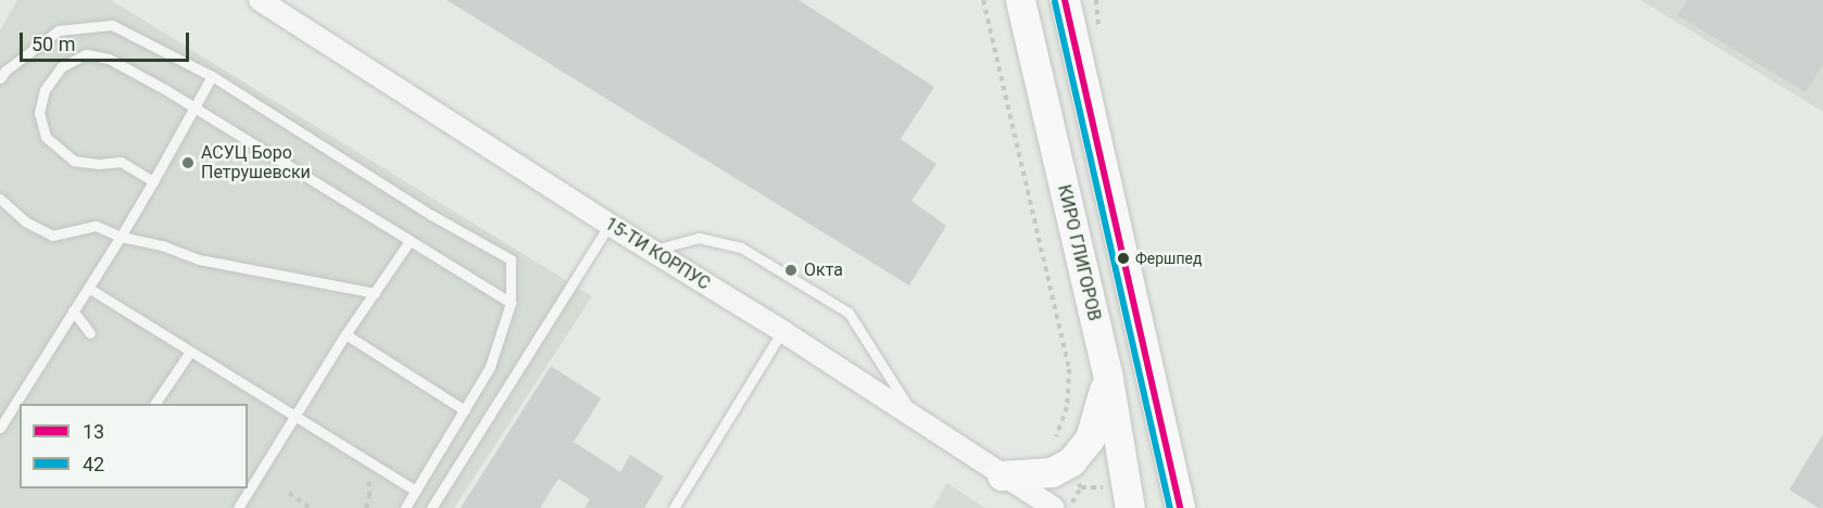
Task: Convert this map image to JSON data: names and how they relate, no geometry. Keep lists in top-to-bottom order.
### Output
{
  "streets": {
    "street": ["КИРО ГЛИГОРОВ", "15-ТИ КОРПУС"]
  },
  "places": ["АСУЦ Боро Петрушевски", "Фершпед", "Окта"],
  "lines": ["transit line 13", "transit line 42"],
  "legend": ["13", "42"],
  "scale_bar": "50 m"
}
